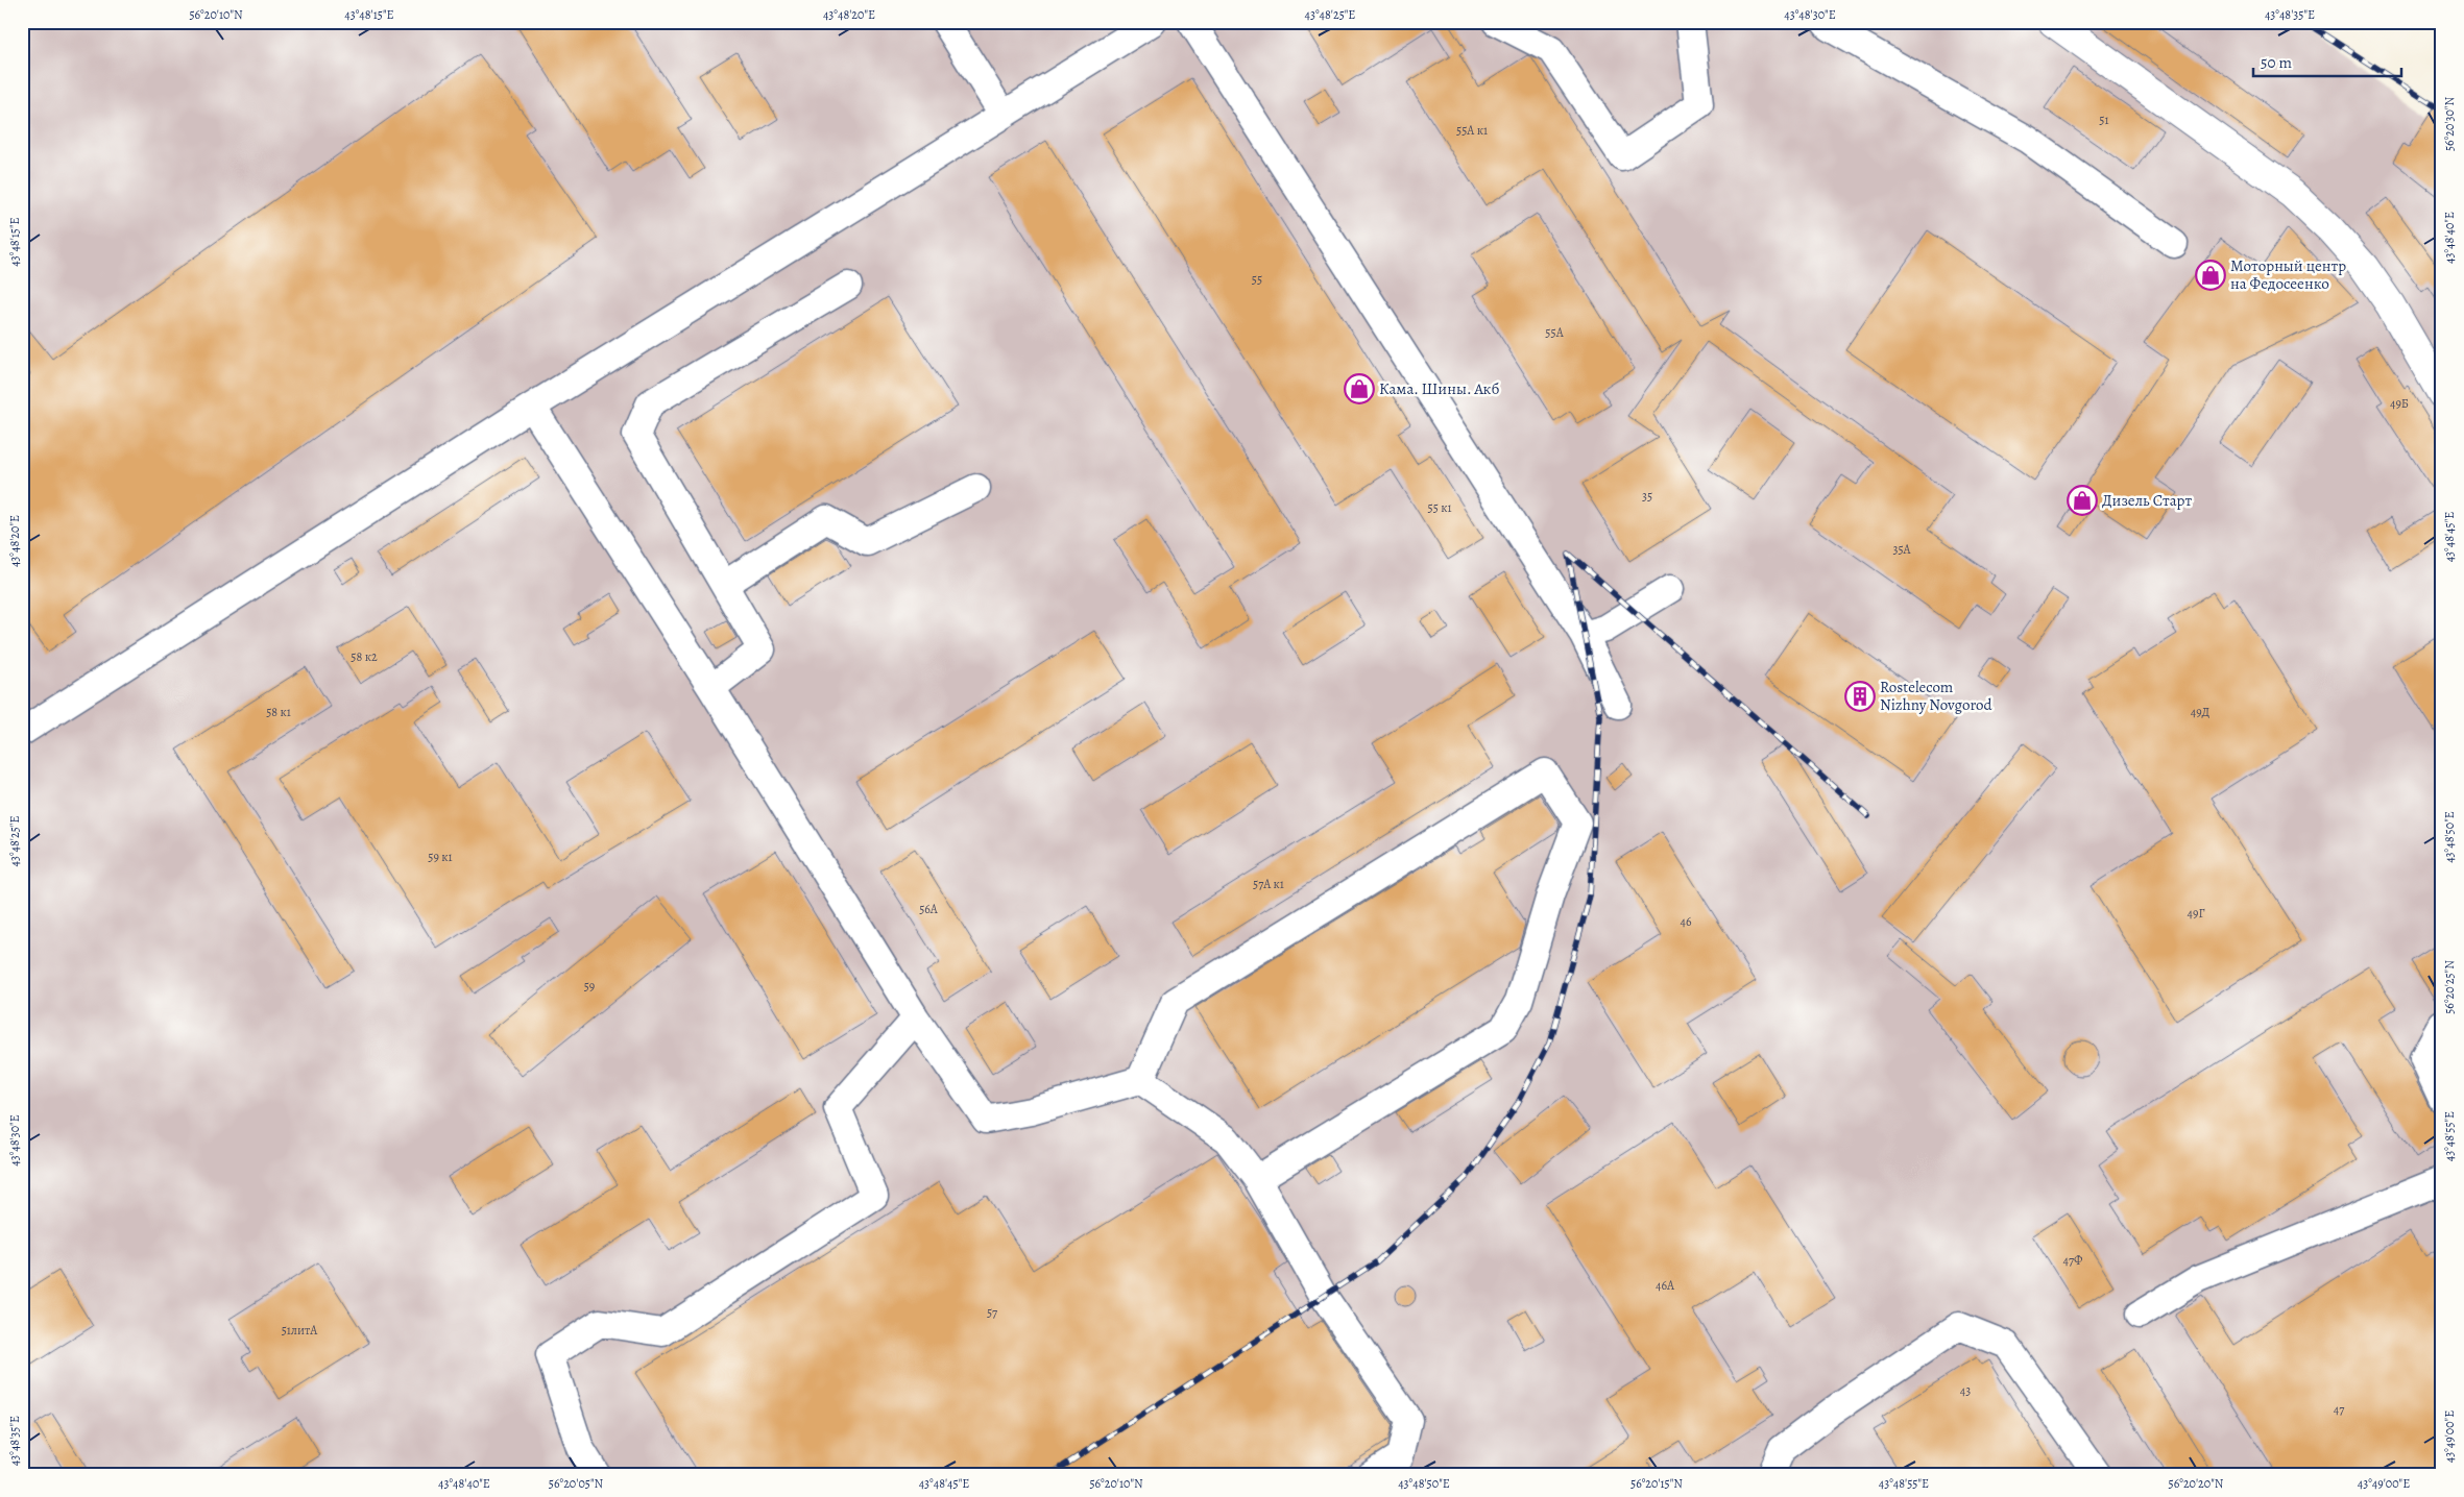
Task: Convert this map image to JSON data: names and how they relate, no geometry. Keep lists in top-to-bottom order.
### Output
{
  "places": {
    "shop": ["Моторный центр на Федосеенко", "Кама. Шины. Акб", "Дизель Старт"],
    "building": ["Rostelecom Nizhny Novgorod"]
  },
  "house_numbers": [
    "51",
    "55А к1",
    "55",
    "55А",
    "49Б",
    "35",
    "55 к1",
    "35А",
    "58 к2",
    "58 к1",
    "49Д",
    "59 к1",
    "57А к1",
    "56А",
    "49Г",
    "46",
    "59",
    "47Ф",
    "46А",
    "57",
    "51литА",
    "43",
    "47"
  ],
  "scale_bar": "50 m",
  "coordinates": [
    "56°20'10\"N",
    "43°48'15\"E",
    "43°48'20\"E",
    "43°48'25\"E",
    "43°48'30\"E",
    "43°48'35\"E",
    "56°20'30\"N",
    "43°48'40\"E",
    "43°48'45\"E",
    "43°48'50\"E",
    "56°20'25\"N",
    "43°48'55\"E",
    "43°49'00\"E",
    "56°20'05\"N",
    "56°20'15\"N",
    "56°20'20\"N"
  ]
}
